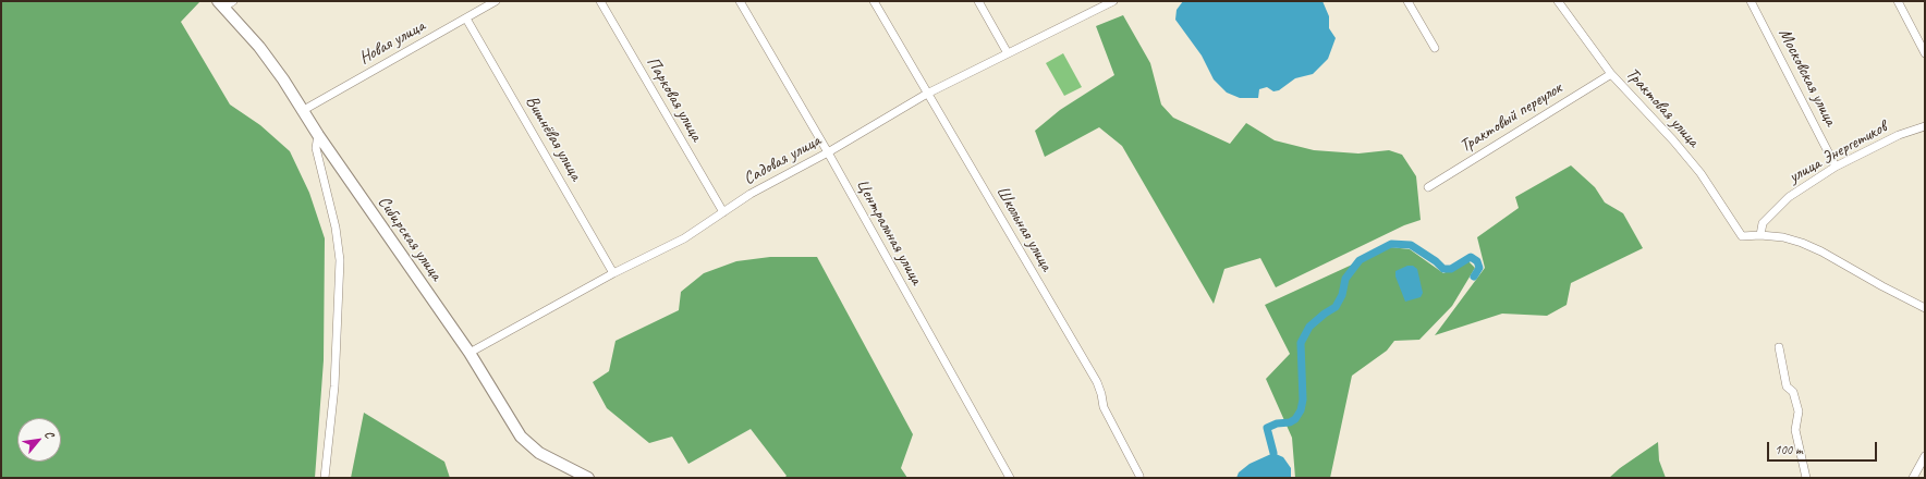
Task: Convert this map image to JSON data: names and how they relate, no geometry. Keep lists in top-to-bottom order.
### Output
{
  "streets": {
    "street": [
      "Новая улица",
      "Московская улица",
      "Парковая улица",
      "Трактовая улица",
      "Трактовый переулок",
      "Вишнёвая улица",
      "улица Энергетиков",
      "Садовая улица",
      "Школьная улица",
      "Центральная улица",
      "Сибирская улица"
    ]
  },
  "crossings": [
    ["Новая улица", "Вишнёвая улица"],
    ["Новая улица", "Сибирская улица"],
    ["Московская улица", "улица Энергетиков"],
    ["Парковая улица", "Садовая улица"],
    ["Трактовая улица", "Трактовый переулок"],
    ["Трактовая улица", "улица Энергетиков"],
    ["Вишнёвая улица", "Садовая улица"],
    ["Садовая улица", "Школьная улица"],
    ["Садовая улица", "Центральная улица"],
    ["Садовая улица", "Сибирская улица"]
  ],
  "scale_bar": "100 m",
  "north": "top right"
}
